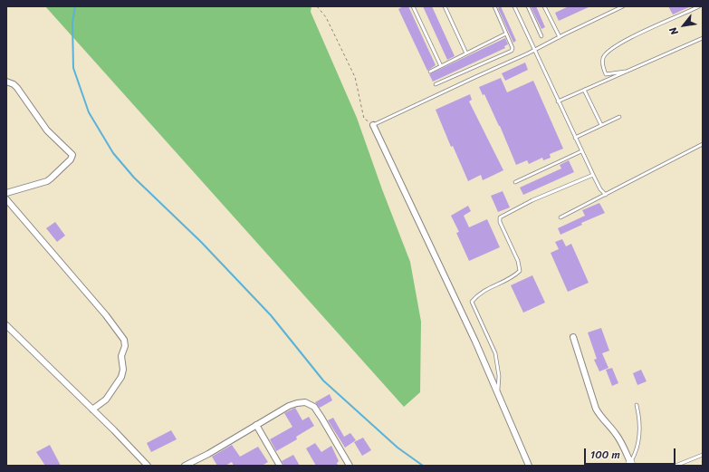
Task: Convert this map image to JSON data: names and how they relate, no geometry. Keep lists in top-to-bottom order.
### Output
{
  "scale_bar": "100 m",
  "north": "bottom left"
}
